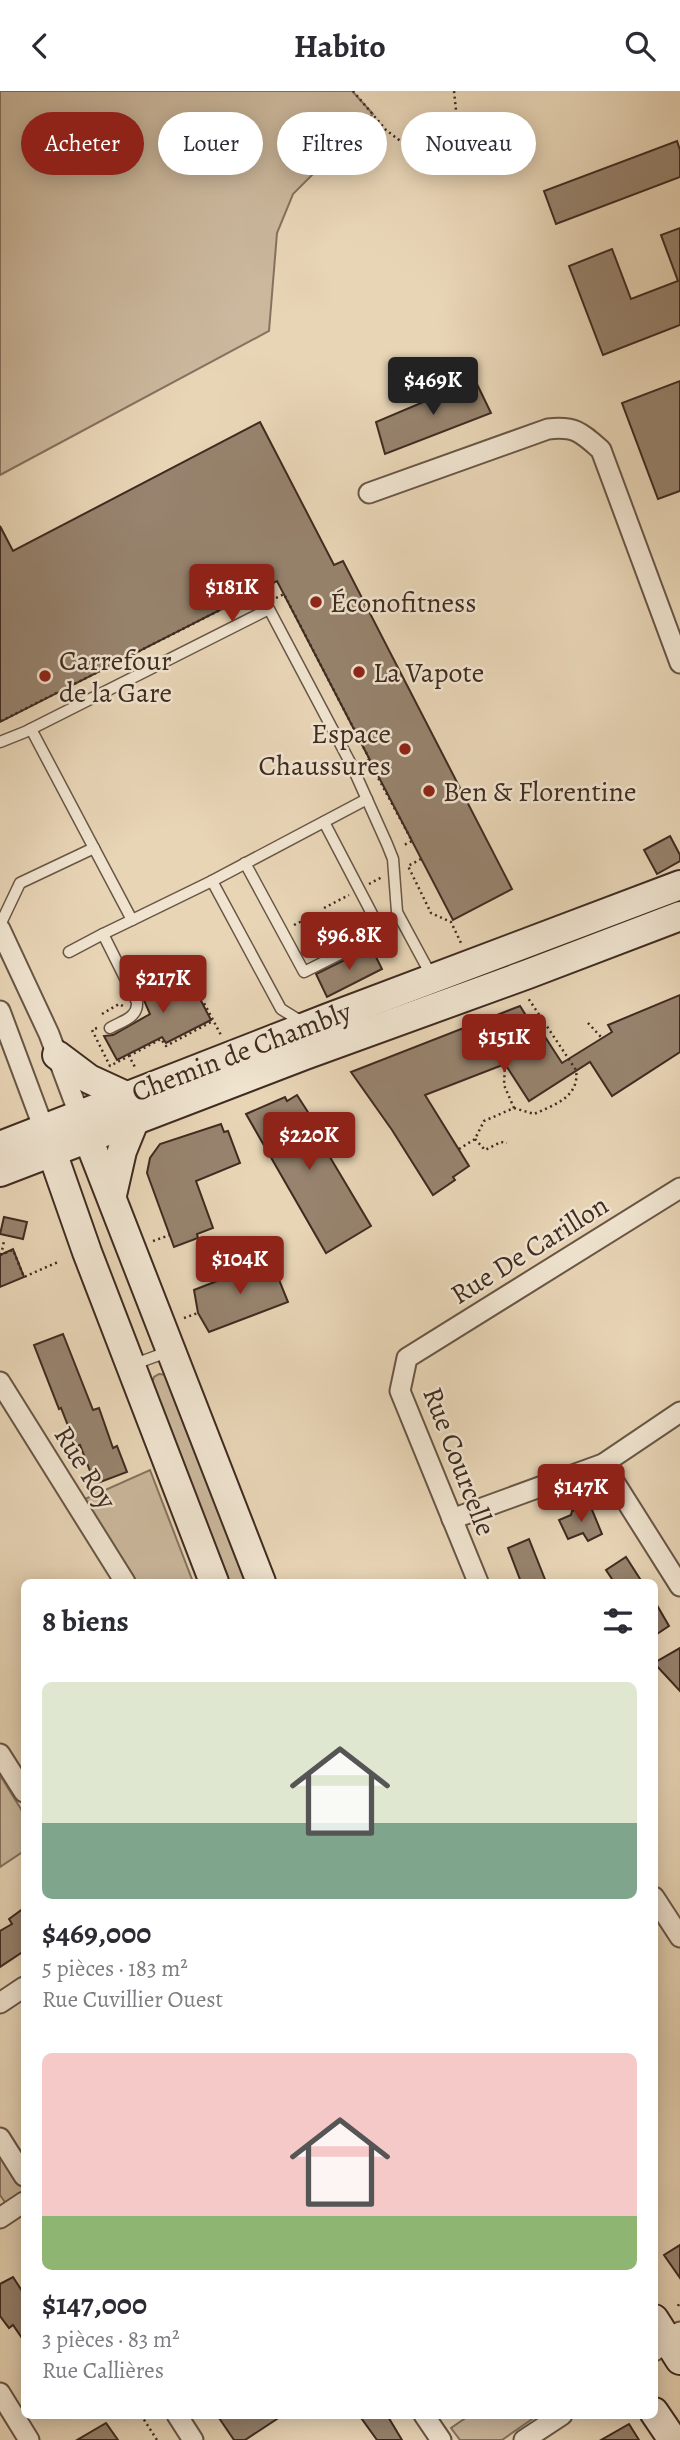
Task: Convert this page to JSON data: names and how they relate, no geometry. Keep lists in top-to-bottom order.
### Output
{
  "streets": {
    "main road": ["Chemin de Chambly"],
    "street": ["Rue De Carillon", "Rue Courcelle", "Rue Roy"]
  },
  "crossings": [
    ["Rue De Carillon", "Rue Courcelle"]
  ],
  "places": [
    "Éconofitness",
    "La Vapote",
    "Carrefour de la Gare",
    "Espace Chaussures",
    "Ben & Florentine"
  ],
  "page": {
    "header": "Habito",
    "chip": [
      "Acheter",
      "Louer",
      "Filtres",
      "Nouveau"
    ],
    "price": [
      "$469K",
      "$181K",
      "$96.8K",
      "$217K",
      "$151K",
      "$220K",
      "$104K",
      "$147K"
    ],
    "heading": "8 biens",
    "list": [
      {
        "name": "$469,000",
        "note": "5 pièces · 183 m² · Rue Cuvillier Ouest"
      },
      {
        "name": "$147,000",
        "note": "3 pièces · 83 m² · Rue Callières"
      }
    ]
  }
}
